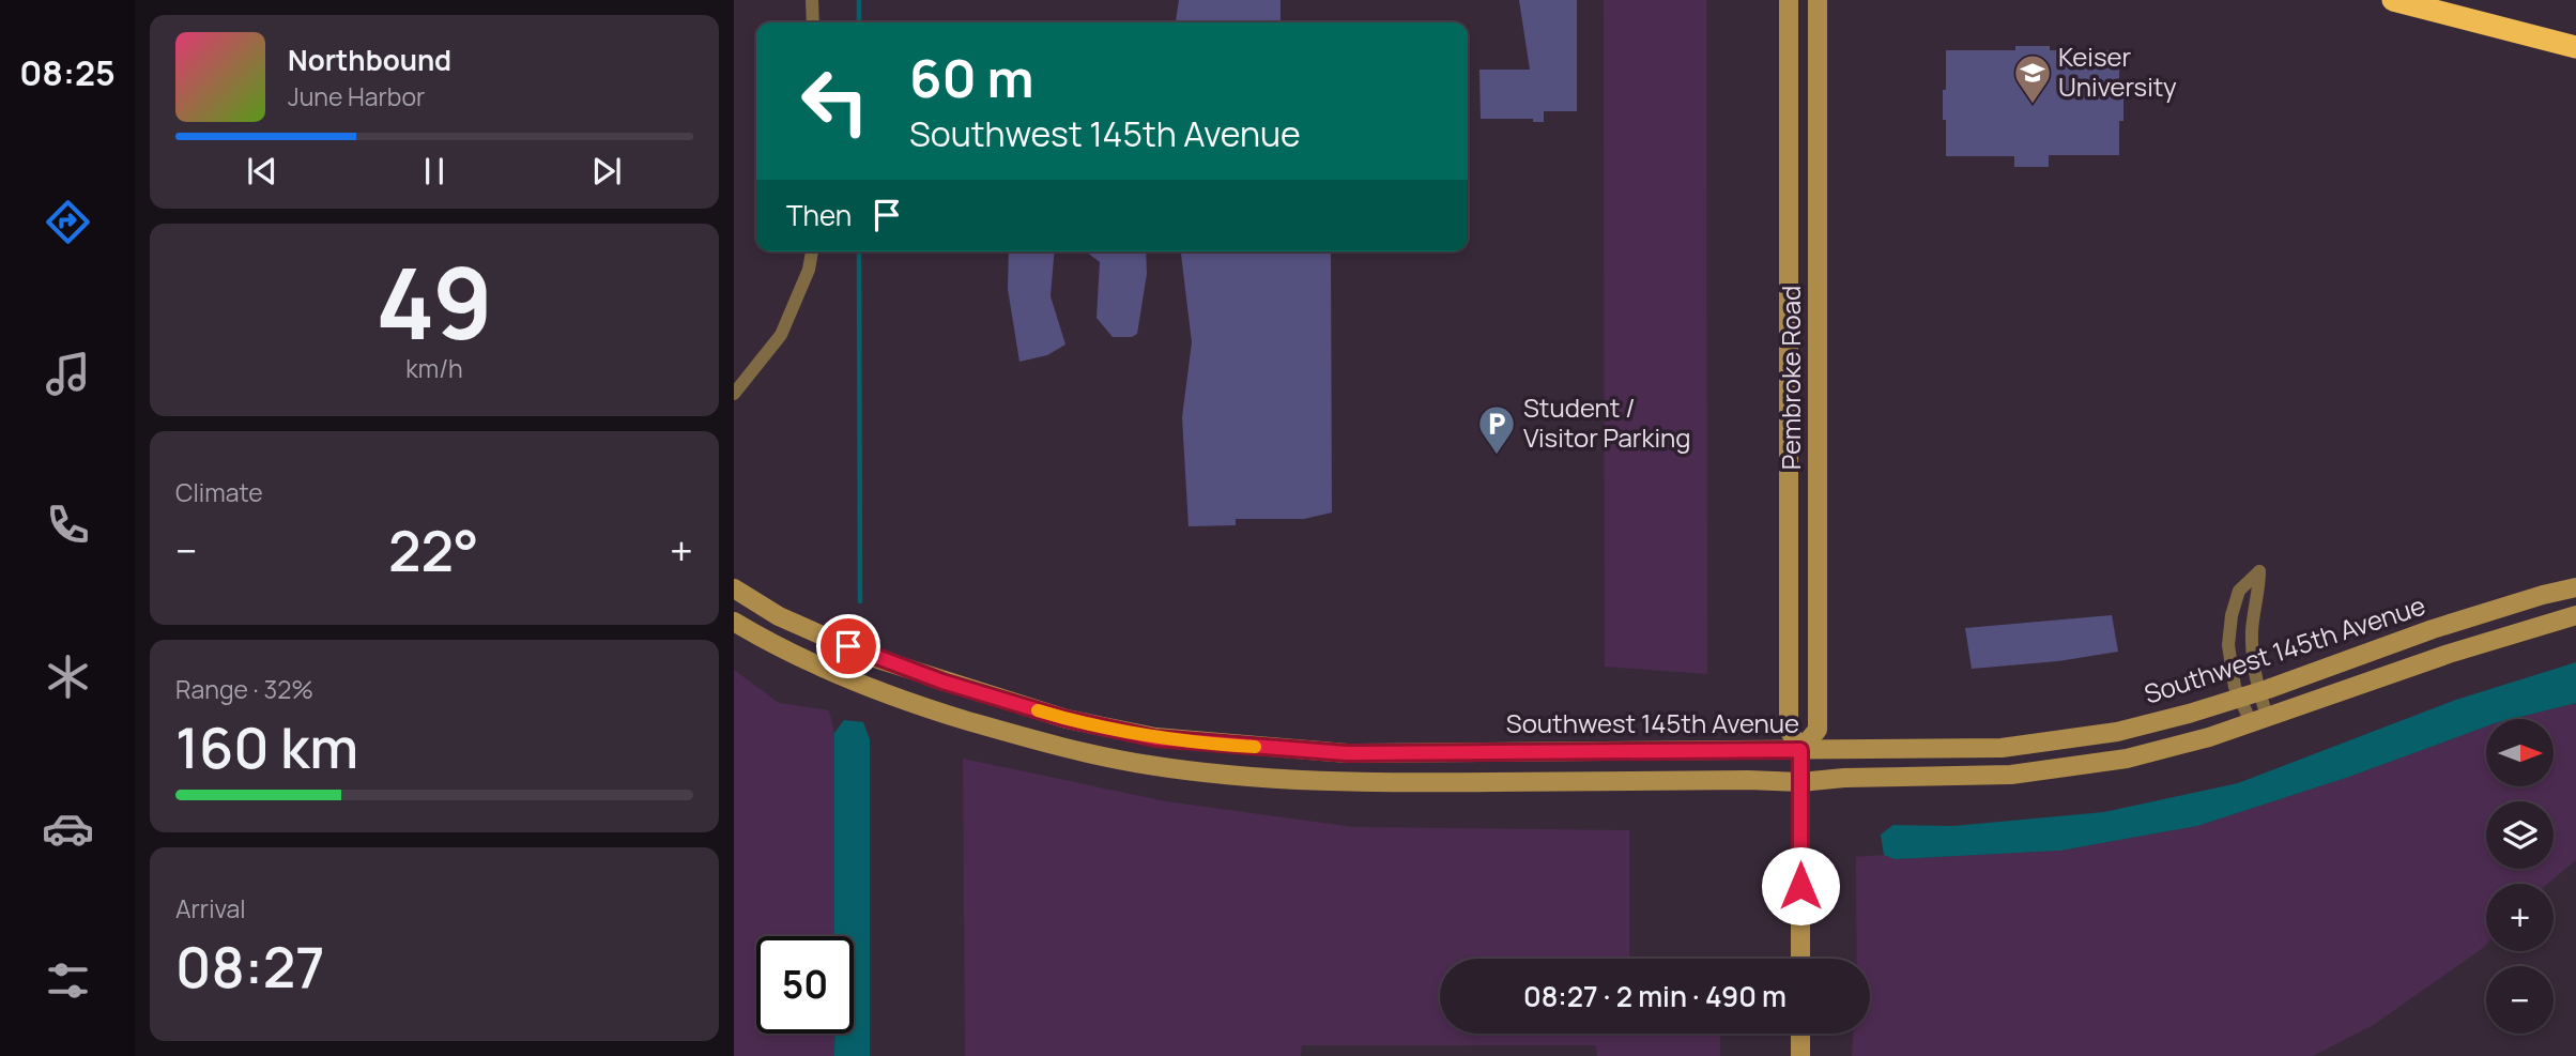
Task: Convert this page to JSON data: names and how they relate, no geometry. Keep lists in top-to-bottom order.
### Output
{
  "streets": {
    "street": ["Pembroke Road", "Southwest 145th Avenue"]
  },
  "crossings": [
    ["Pembroke Road", "Southwest 145th Avenue"]
  ],
  "places": {
    "school or university": ["Keiser University"],
    "parking": ["Student / Visitor Parking"]
  },
  "north": "right",
  "page": {
    "tabs": "08:25",
    "turn": ["60 m", "Southwest 145th Avenue"],
    "song": ["Northbound", "June Harbor"],
    "then": "Then",
    "tile": [
      ["49", "km/h"],
      "Climate",
      ["Range · 32%", "160 km"],
      ["Arrival", "08:27"]
    ],
    "heat": ["−", "22°", "+"],
    "map_buttons": ["+", "−"],
    "limit": "50",
    "trip": "08:27 · 2 min · 490 m"
  }
}
